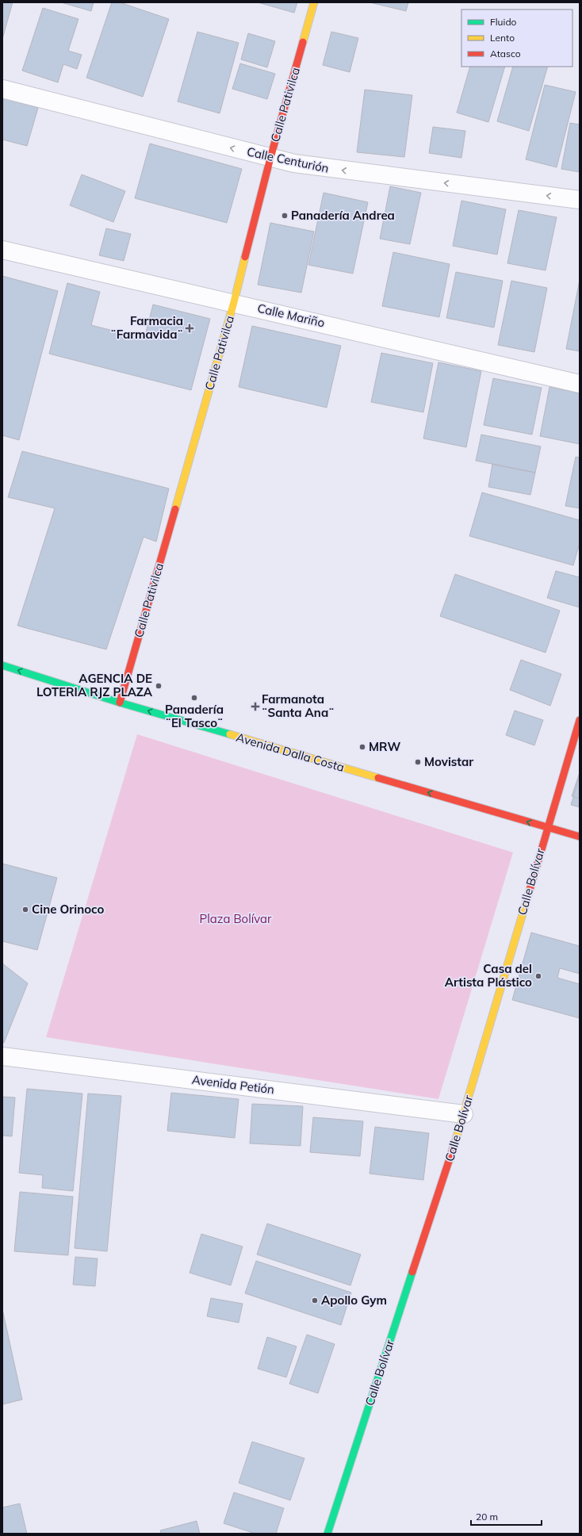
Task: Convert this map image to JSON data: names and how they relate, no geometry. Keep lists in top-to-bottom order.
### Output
{
  "streets": {
    "street": [
      "Calle Pativilca",
      "Calle Centurión",
      "Calle Mariño",
      "Avenida Dalla Costa",
      "Calle Bolívar",
      "Avenida Petión"
    ]
  },
  "crossings": [
    ["Calle Pativilca", "Calle Centurión"],
    ["Calle Pativilca", "Calle Mariño"],
    ["Calle Pativilca", "Avenida Dalla Costa"],
    ["Avenida Dalla Costa", "Calle Bolívar"],
    ["Calle Bolívar", "Avenida Petión"]
  ],
  "one_way": ["Calle Centurión", "Avenida Dalla Costa"],
  "parks": ["Plaza Bolívar"],
  "places": {
    "other": [
      "Panadería Andrea",
      "AGENCIA DE LOTERIA RJZ PLAZA",
      "Panadería ¨El Tasco¨",
      "MRW",
      "Movistar",
      "Cine Orinoco",
      "Casa del Artista Plástico",
      "Apollo Gym"
    ],
    "health": ["Farmacia ¨Farmavida¨", "Farmanota ¨Santa Ana¨"]
  },
  "legend": ["Fluido", "Lento", "Atasco"],
  "scale_bar": "20 m"
}
